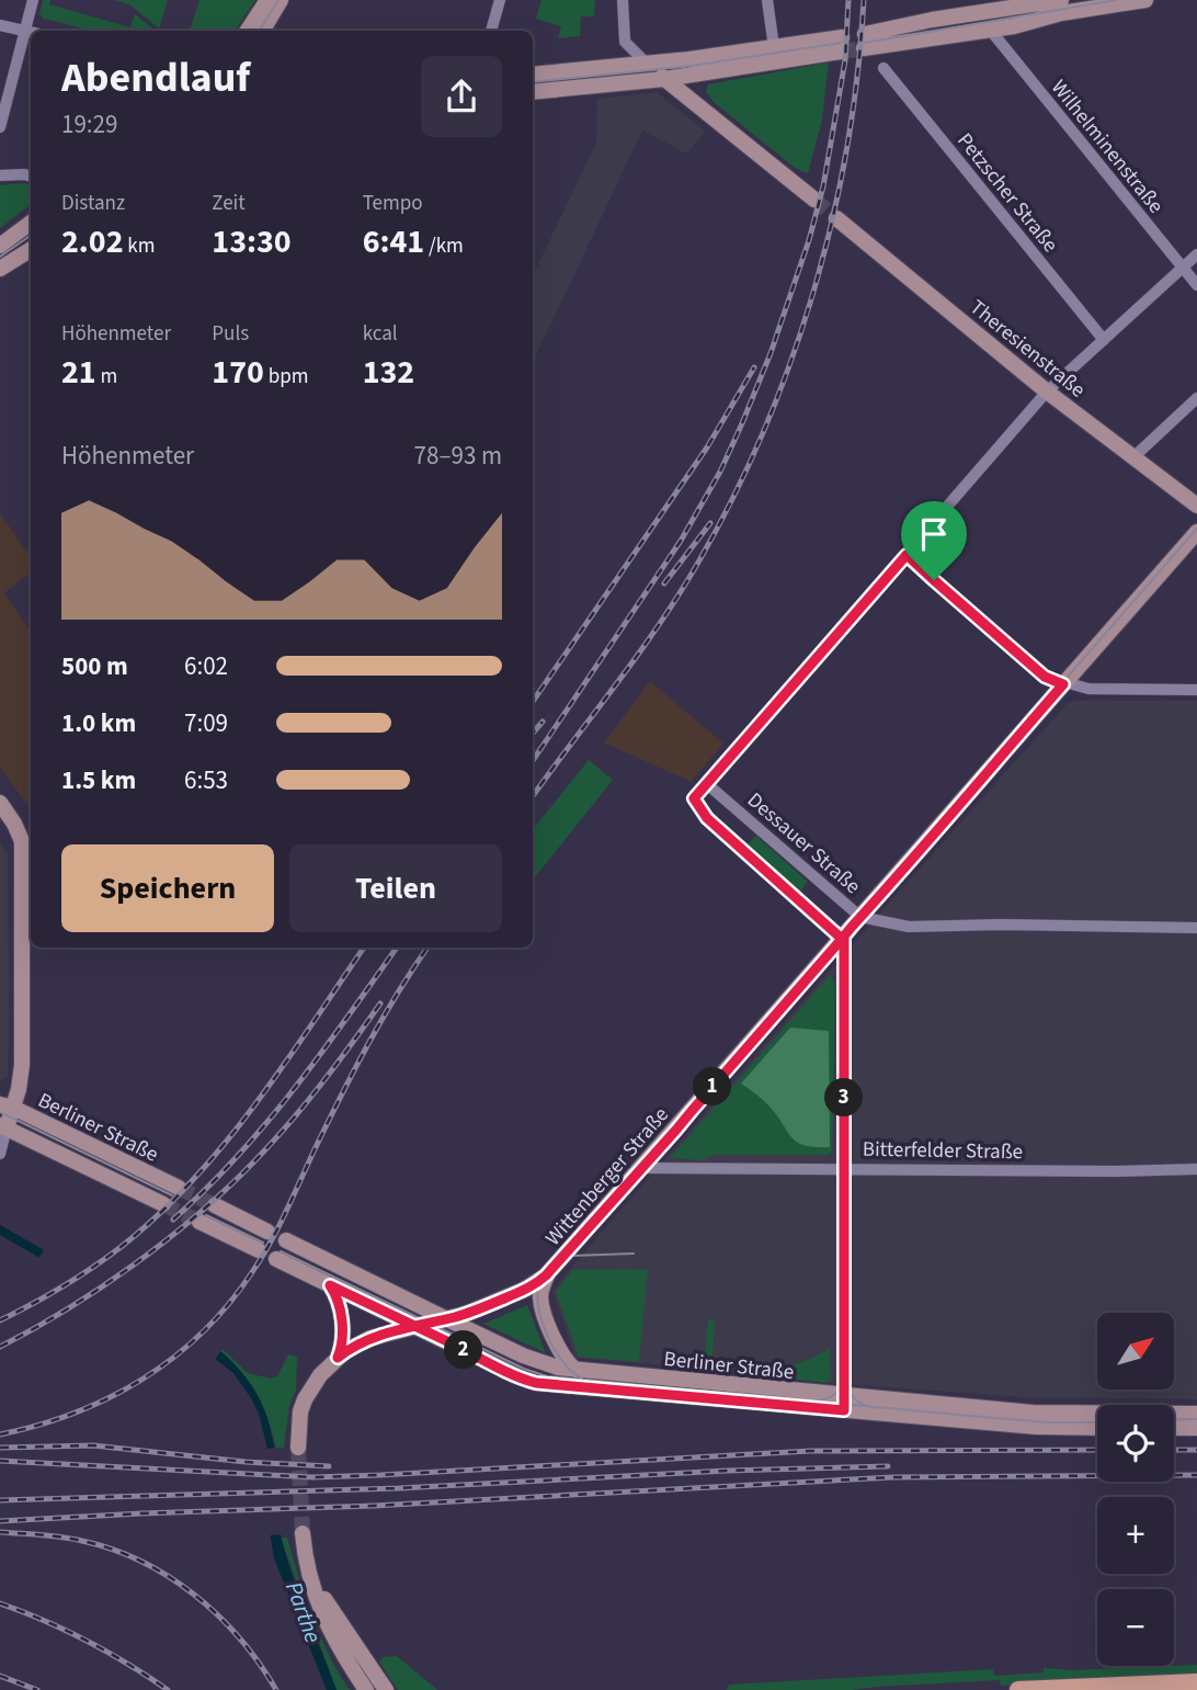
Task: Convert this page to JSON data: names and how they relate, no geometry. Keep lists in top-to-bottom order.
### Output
{
  "streets": {
    "main road": ["Theresienstraße", "Berliner Straße", "Wittenberger Straße"],
    "street": [
      "Wilhelminenstraße",
      "Petzscher Straße",
      "Dessauer Straße",
      "Bitterfelder Straße"
    ]
  },
  "crossings": [
    ["Dessauer Straße", "Wittenberger Straße"],
    ["Berliner Straße", "Wittenberger Straße"],
    ["Bitterfelder Straße", "Wittenberger Straße"]
  ],
  "water": ["Parthe"],
  "north": "top right",
  "page": {
    "heading": ["Abendlauf", "19:29"],
    "stats": [
      ["Distanz", "2.02 km"],
      ["Zeit", "13:30"],
      ["Tempo", "6:41 /km"],
      ["Höhenmeter", "21 m"],
      ["Puls", "170 bpm"],
      ["kcal", "132"]
    ],
    "chart": ["Höhenmeter", "78–93 m"],
    "list": [
      {
        "name": "500 m",
        "note": "6:02"
      },
      {
        "name": "1.0 km",
        "note": "7:09"
      },
      {
        "name": "1.5 km",
        "note": "6:53"
      }
    ],
    "buttons": ["Speichern", "Teilen"],
    "pins": ["1", "3", "2"],
    "map_buttons": ["+", "−"]
  }
}
